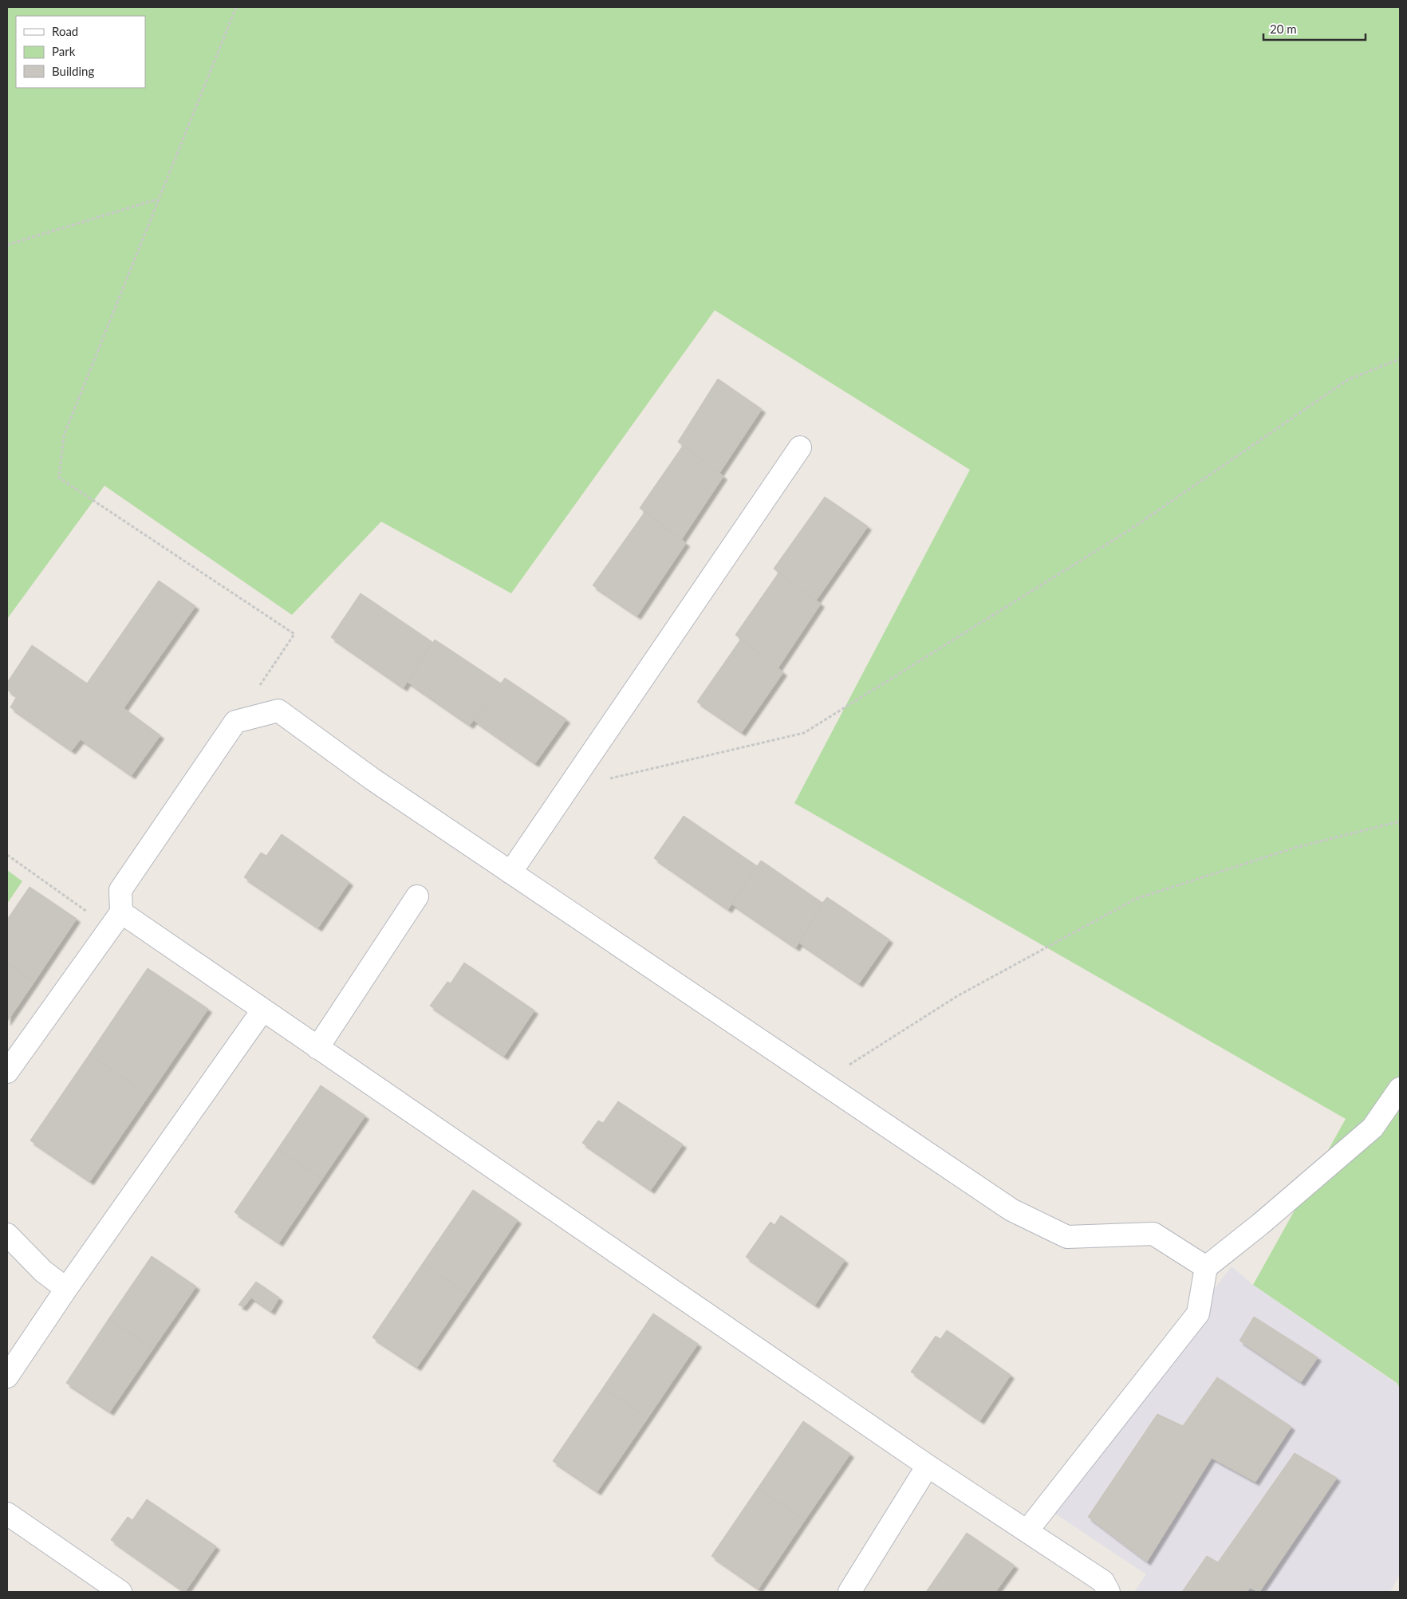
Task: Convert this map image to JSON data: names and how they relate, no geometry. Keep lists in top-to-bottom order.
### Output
{
  "legend": ["Road", "Park", "Building"],
  "scale_bar": "20 m"
}
